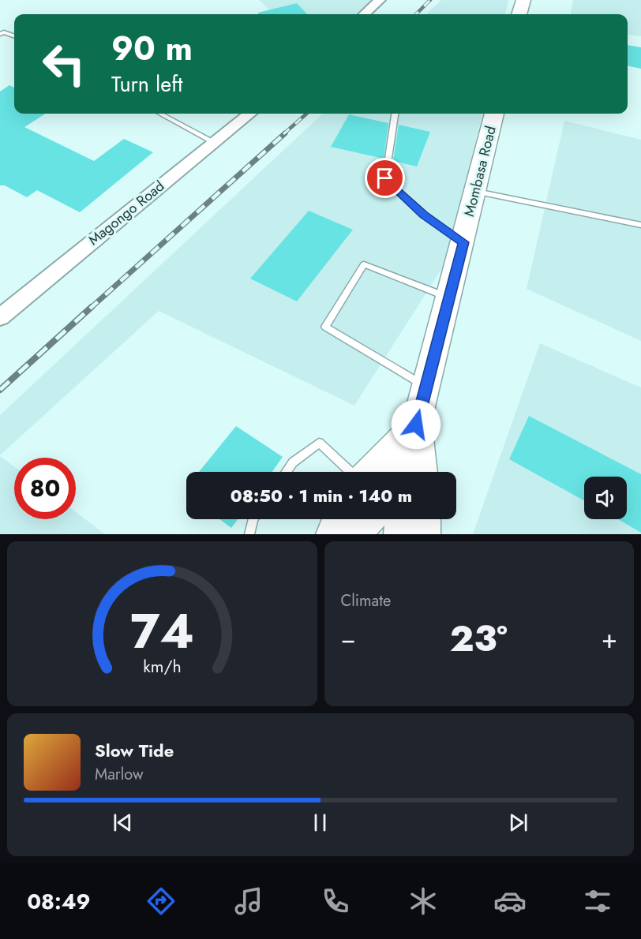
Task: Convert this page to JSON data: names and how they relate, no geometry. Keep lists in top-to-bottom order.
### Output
{
  "streets": {
    "highway": ["Mombasa Road"],
    "street": ["Magongo Road"]
  },
  "page": {
    "turn": ["90 m", "Turn left"],
    "limit": "80",
    "trip": "08:50 · 1 min · 140 m",
    "tile": "Climate",
    "heat": ["−", "23°", "+"],
    "song": ["Slow Tide", "Marlow"],
    "tabs": "08:49",
    "gauge": ["74", "km/h"]
  }
}
